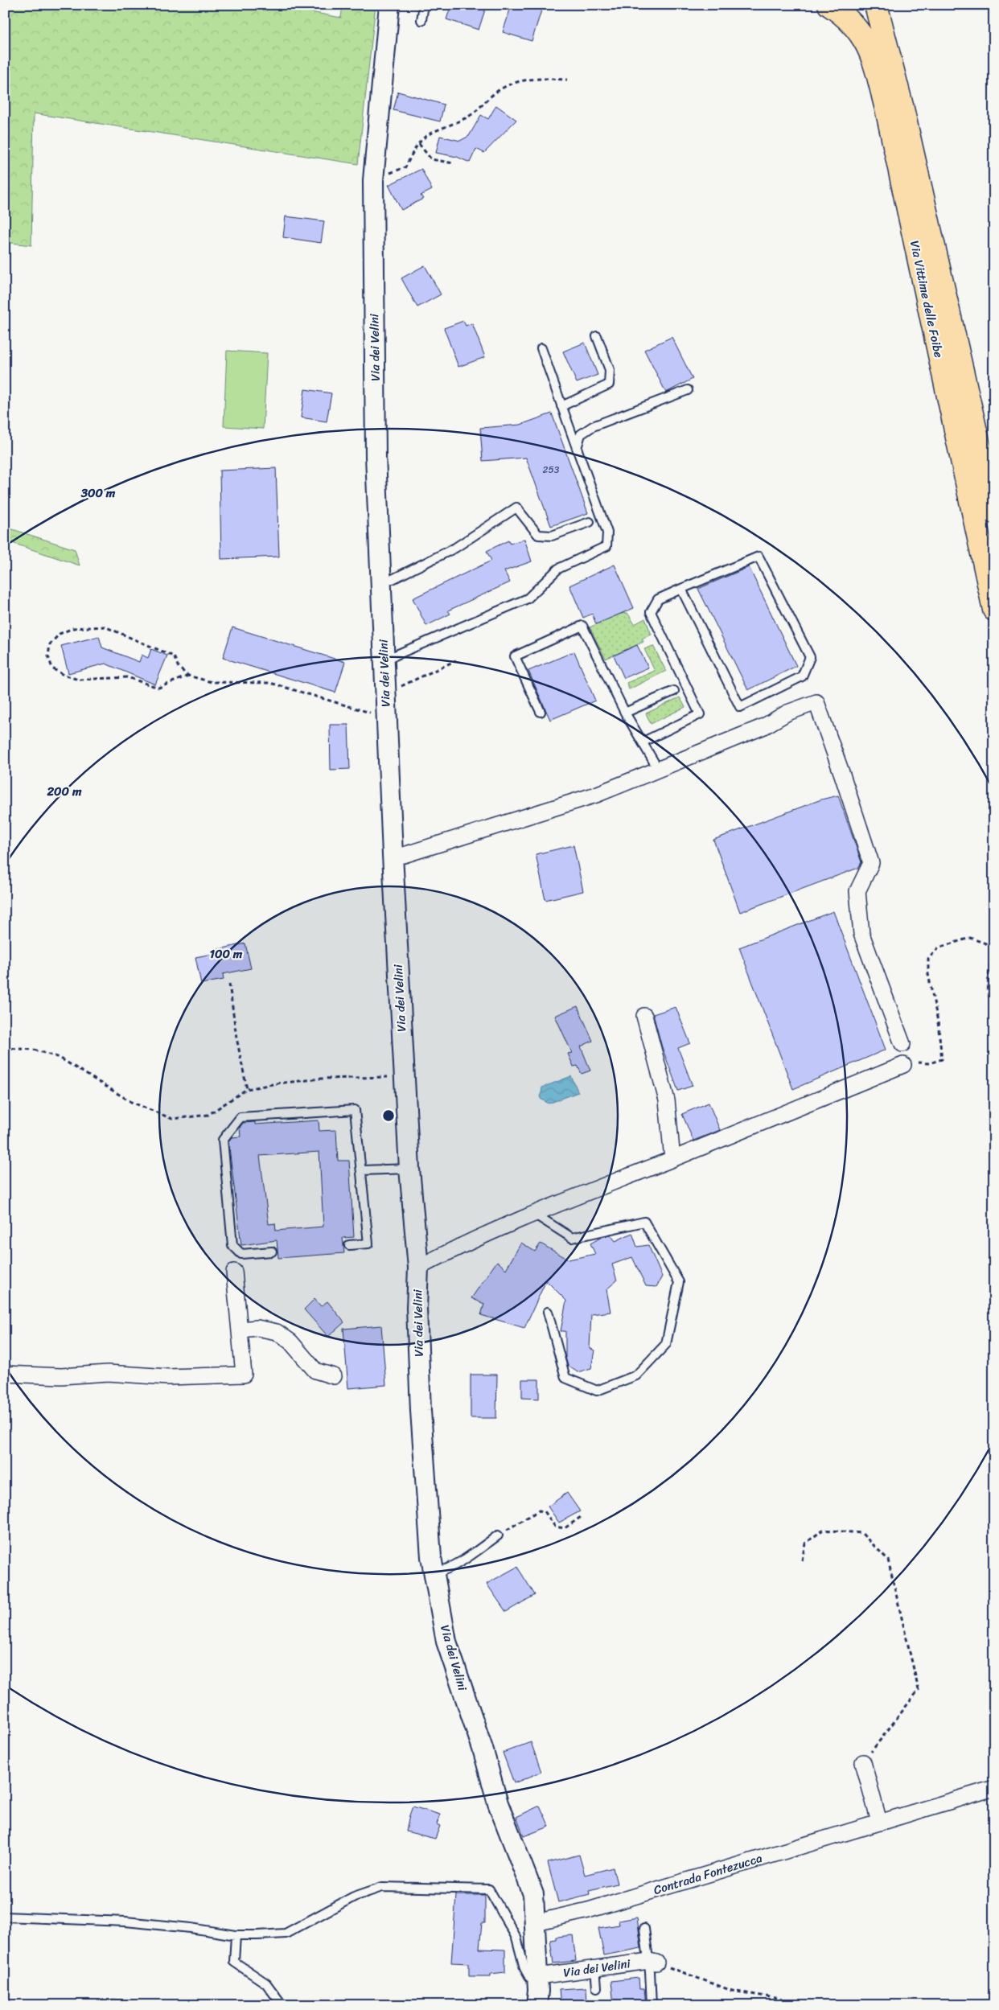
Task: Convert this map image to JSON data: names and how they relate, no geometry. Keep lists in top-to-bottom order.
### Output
{
  "streets": {
    "main road": ["Via Vittime delle Foibe"],
    "street": ["Via dei Velini", "Contrada Fontezucca"]
  },
  "crossings": [
    ["Via dei Velini", "Contrada Fontezucca"]
  ],
  "house_numbers": ["253"],
  "rings": ["300 m", "200 m", "100 m"]
}
